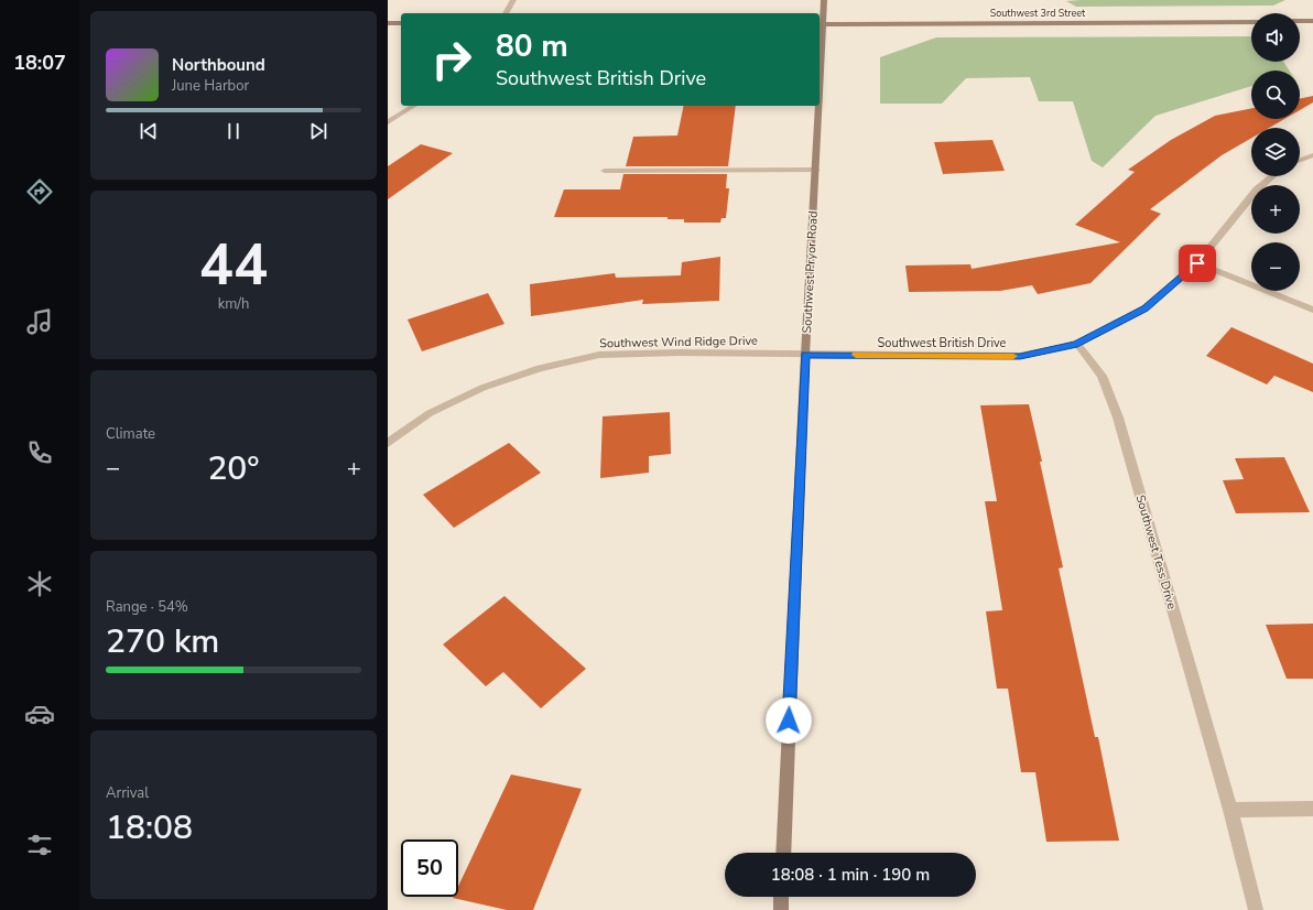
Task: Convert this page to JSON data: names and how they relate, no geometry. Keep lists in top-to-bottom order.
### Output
{
  "streets": {
    "main road": ["Southwest 3rd Street", "Southwest Pryor Road"],
    "street": ["Southwest Wind Ridge Drive", "Southwest British Drive", "Southwest Tess Drive"]
  },
  "crossings": [
    ["Southwest 3rd Street", "Southwest Pryor Road"],
    ["Southwest Pryor Road", "Southwest Wind Ridge Drive"],
    ["Southwest Pryor Road", "Southwest British Drive"],
    ["Southwest Wind Ridge Drive", "Southwest British Drive"],
    ["Southwest British Drive", "Southwest Tess Drive"]
  ],
  "page": {
    "tabs": "18:07",
    "map_buttons": ["+", "−"],
    "turn": ["80 m", "Southwest British Drive"],
    "song": ["Northbound", "June Harbor"],
    "tile": [
      ["44", "km/h"],
      "Climate",
      ["Range · 54%", "270 km"],
      ["Arrival", "18:08"]
    ],
    "heat": ["−", "20°", "+"],
    "limit": "50",
    "trip": "18:08 · 1 min · 190 m"
  }
}
